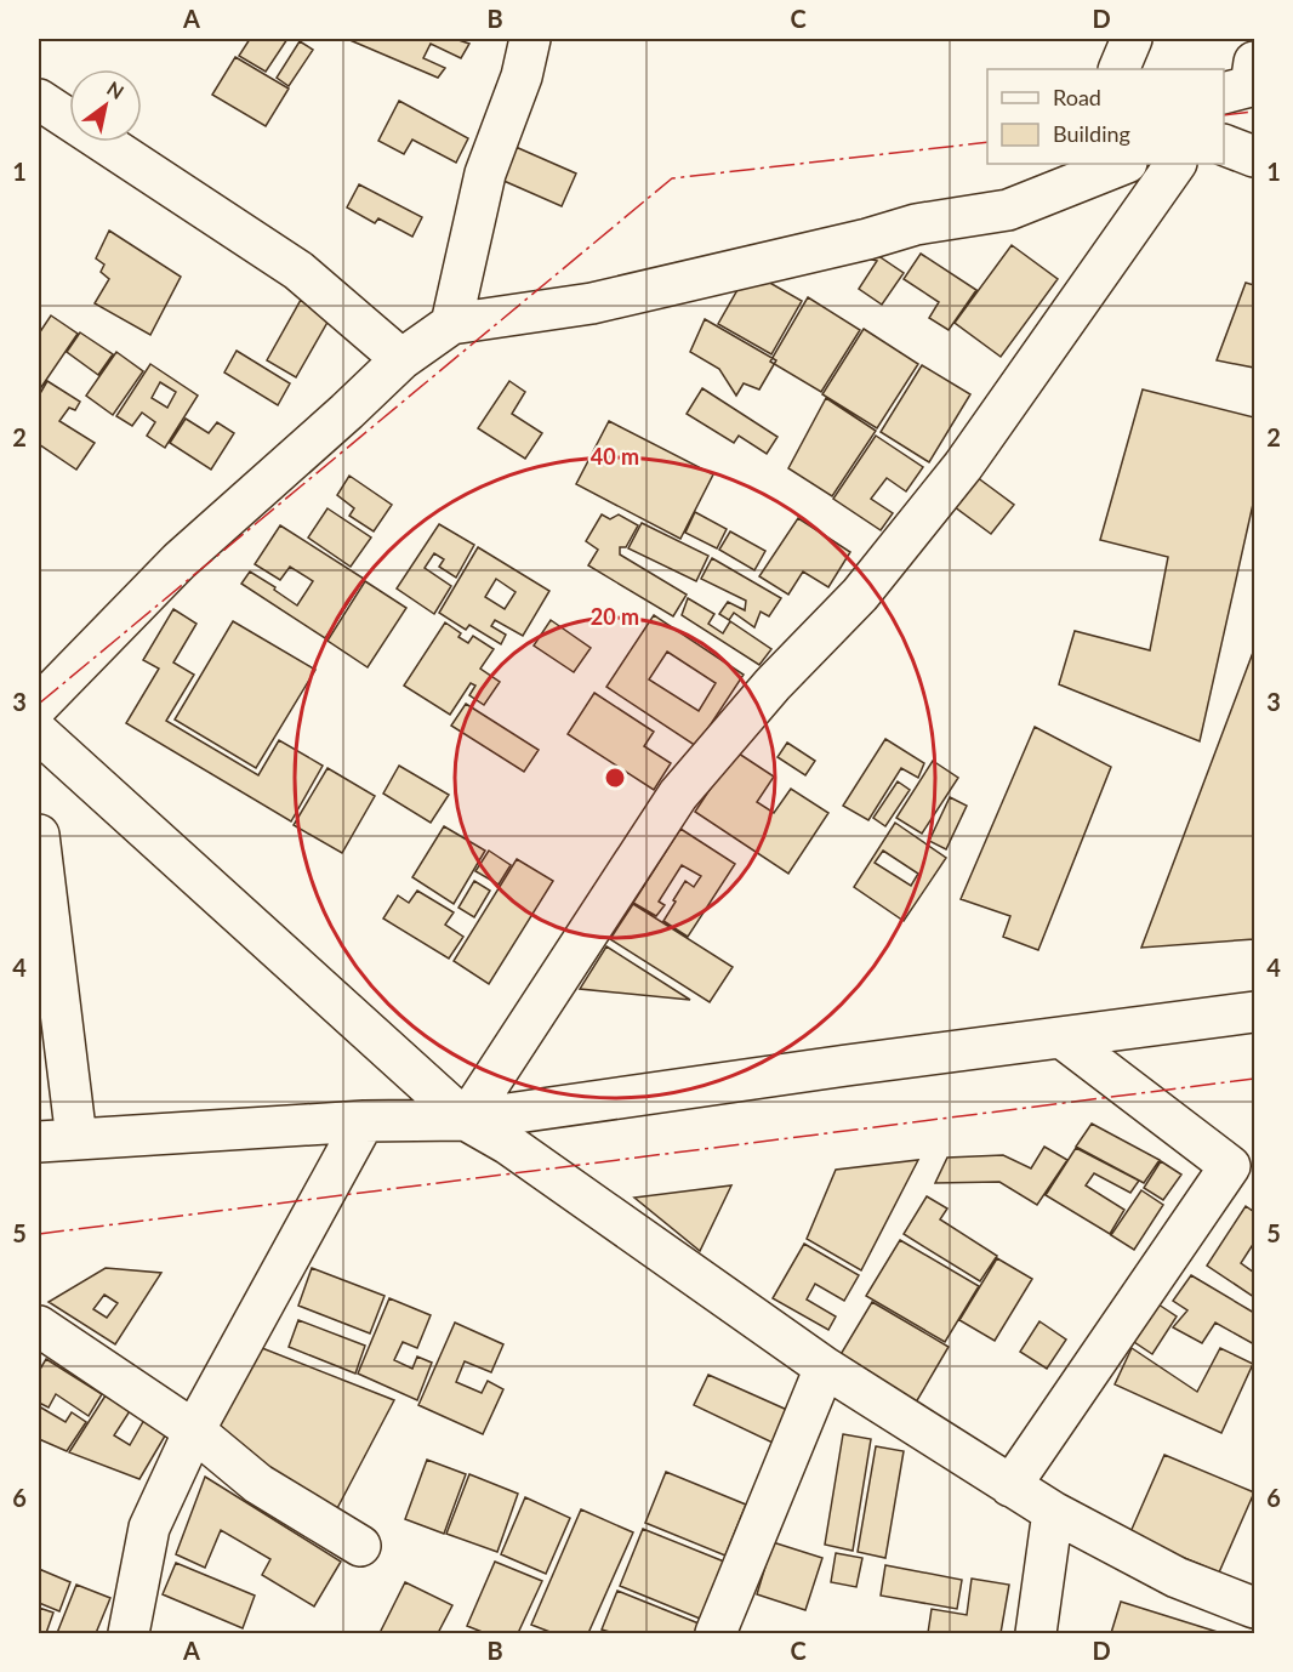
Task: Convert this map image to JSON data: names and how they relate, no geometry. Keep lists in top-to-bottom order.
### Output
{
  "legend": ["Road", "Building"],
  "north": "top right",
  "grid": {
    "columns": [
      "A",
      "B",
      "C",
      "D"
    ],
    "rows": [
      "1",
      "2",
      "3",
      "4",
      "5",
      "6"
    ]
  },
  "rings": ["40 m", "20 m"]
}
